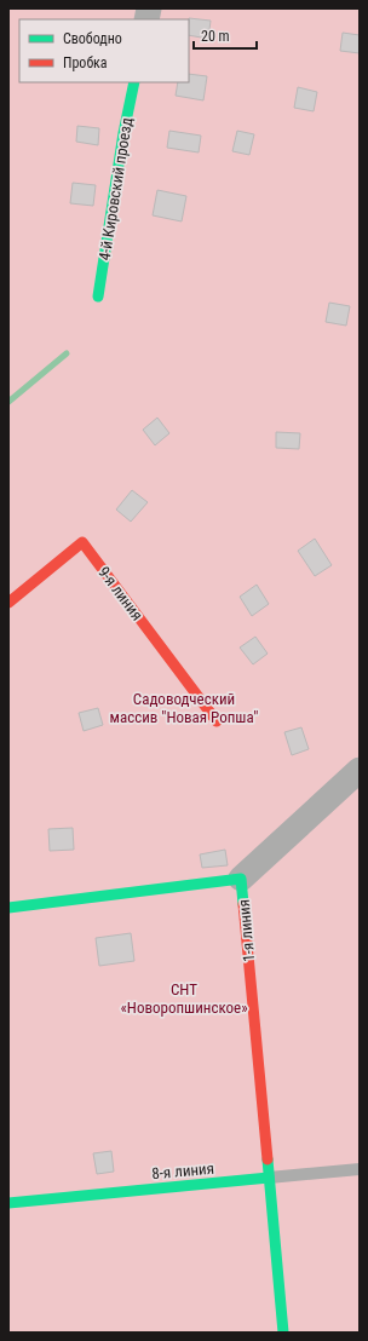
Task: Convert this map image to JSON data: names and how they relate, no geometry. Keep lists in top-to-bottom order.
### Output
{
  "streets": {
    "street": [
      "4-й Кировский проезд",
      "9-я линия",
      "1-я линия",
      "8-я линия"
    ]
  },
  "crossings": [
    ["1-я линия", "8-я линия"]
  ],
  "parks": ["Садоводческий массив \"Новая Ропша\"", "СНТ «Новоропшинское»"],
  "legend": ["Свободно", "Пробка"],
  "scale_bar": "20 m"
}
